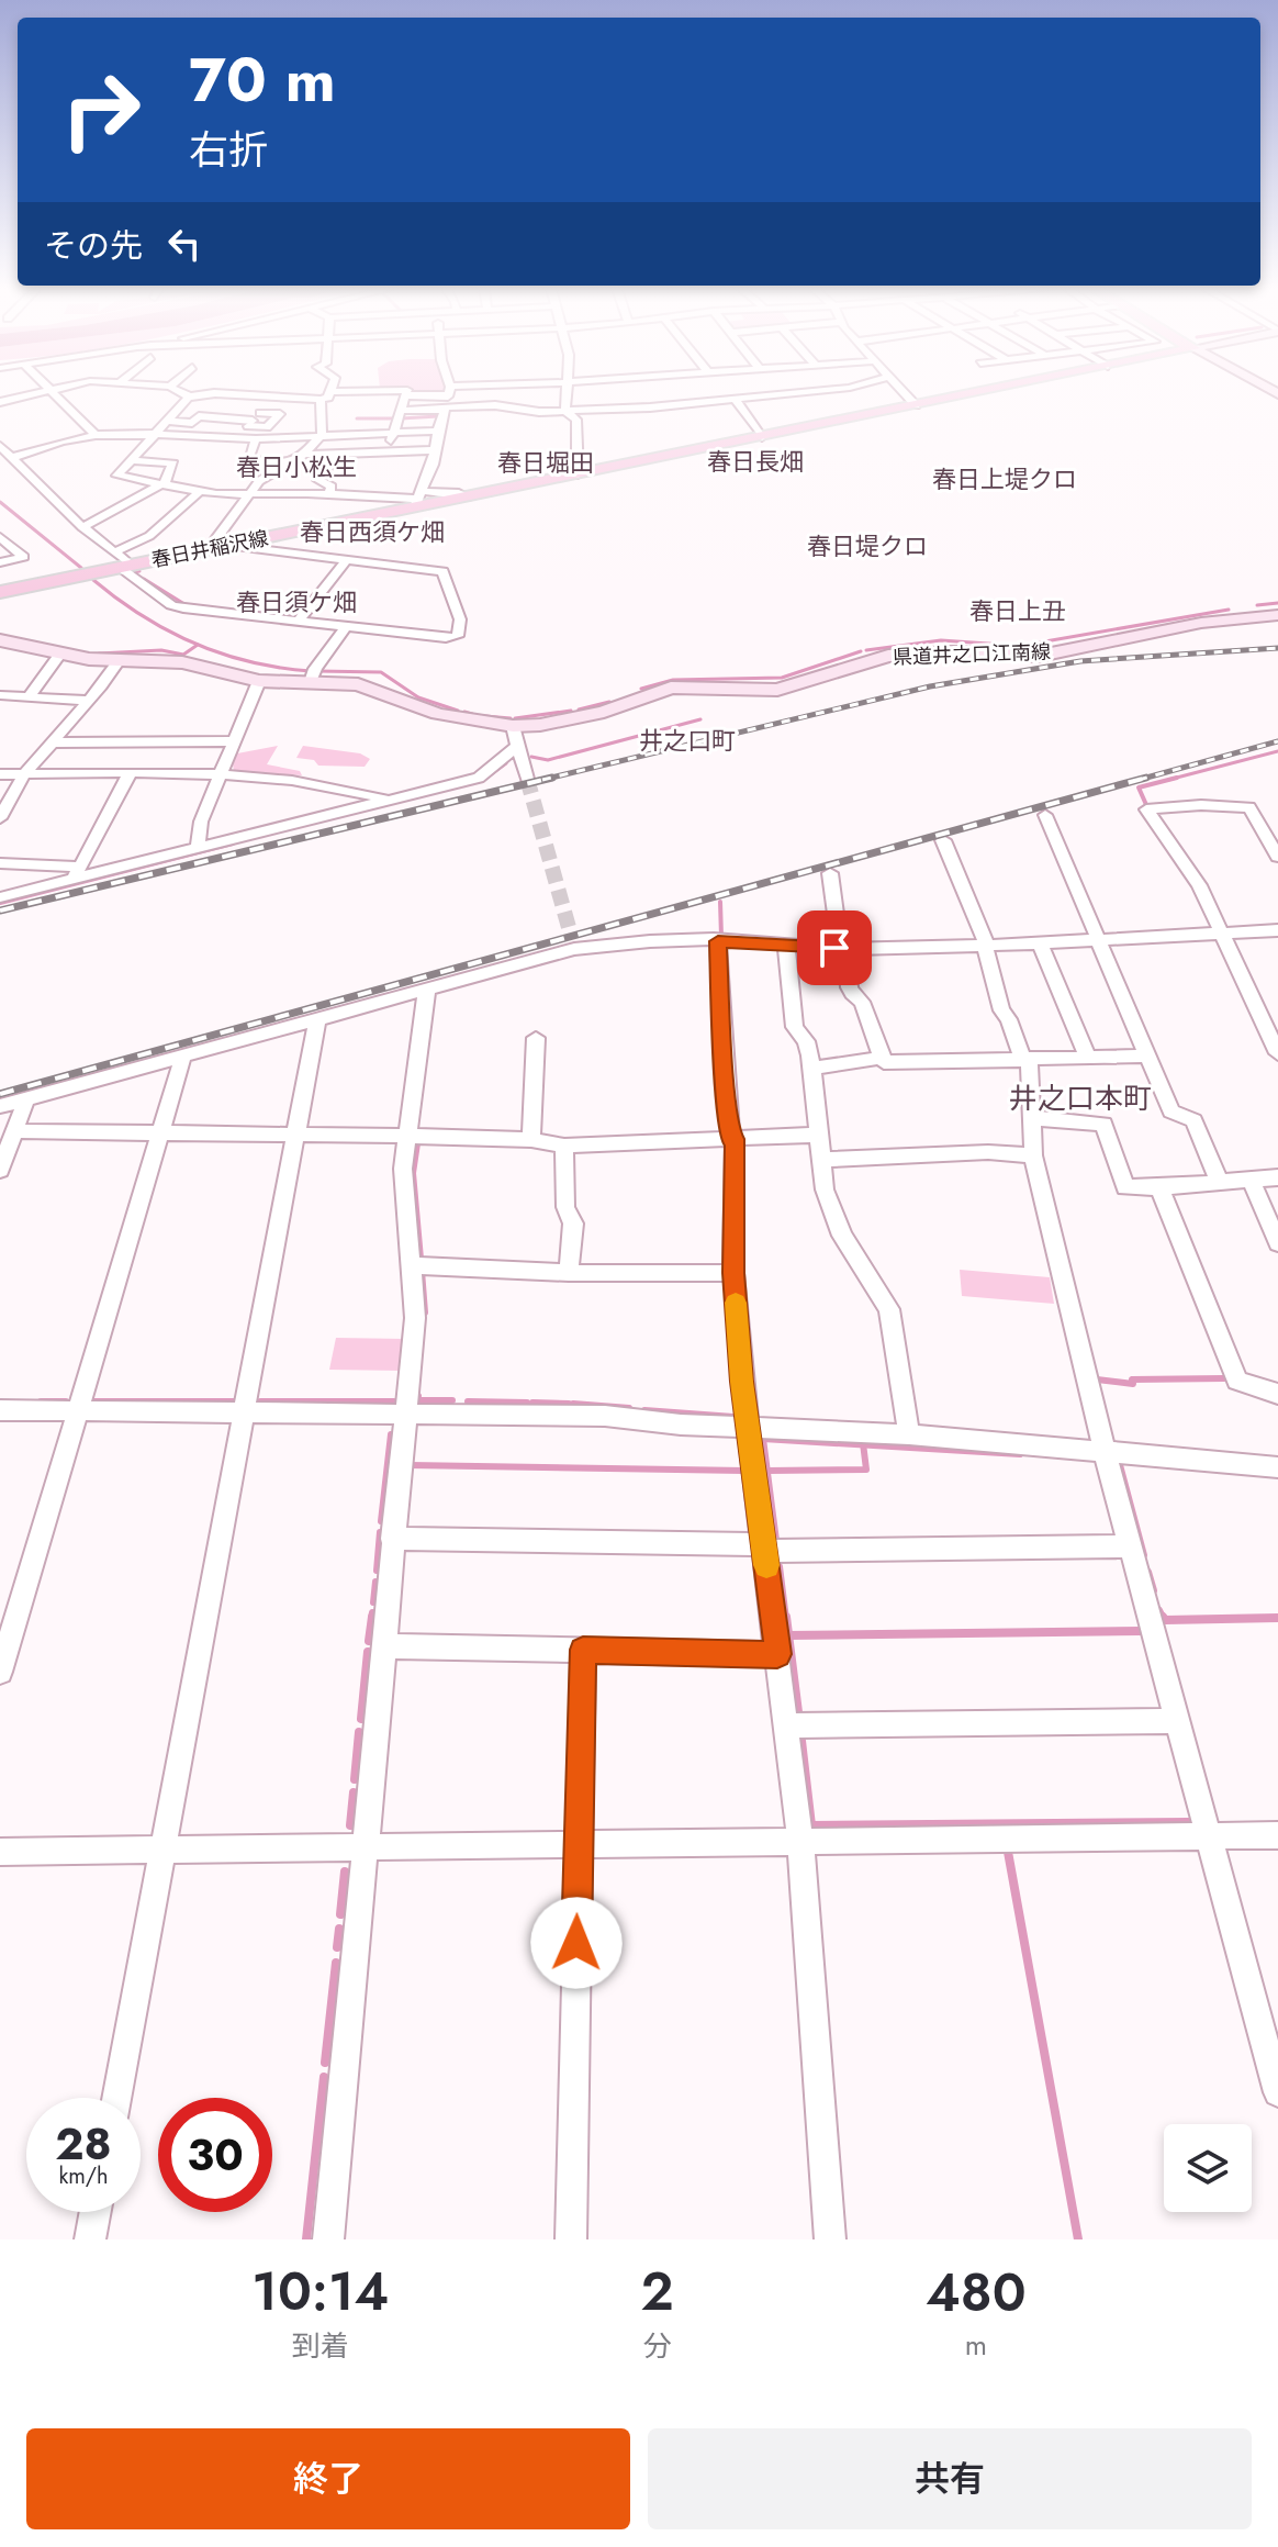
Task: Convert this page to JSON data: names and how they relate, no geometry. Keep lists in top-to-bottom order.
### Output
{
  "streets": {
    "main road": ["春日井稲沢線", "県道井之口江南線"]
  },
  "districts": [
    "春日長畑",
    "春日堀田",
    "春日小松生",
    "春日上堤クロ",
    "春日西須ケ畑",
    "春日堤クロ",
    "春日須ケ畑",
    "春日上丑",
    "井之口町",
    "井之口本町"
  ],
  "page": {
    "turn": ["70 m", "右折"],
    "then": "その先",
    "speed": "28 km/h",
    "limit": "30",
    "eta": [
      "10:14",
      "到着",
      "2",
      "分",
      "480",
      "m"
    ],
    "buttons": ["終了", "共有"]
  }
}
